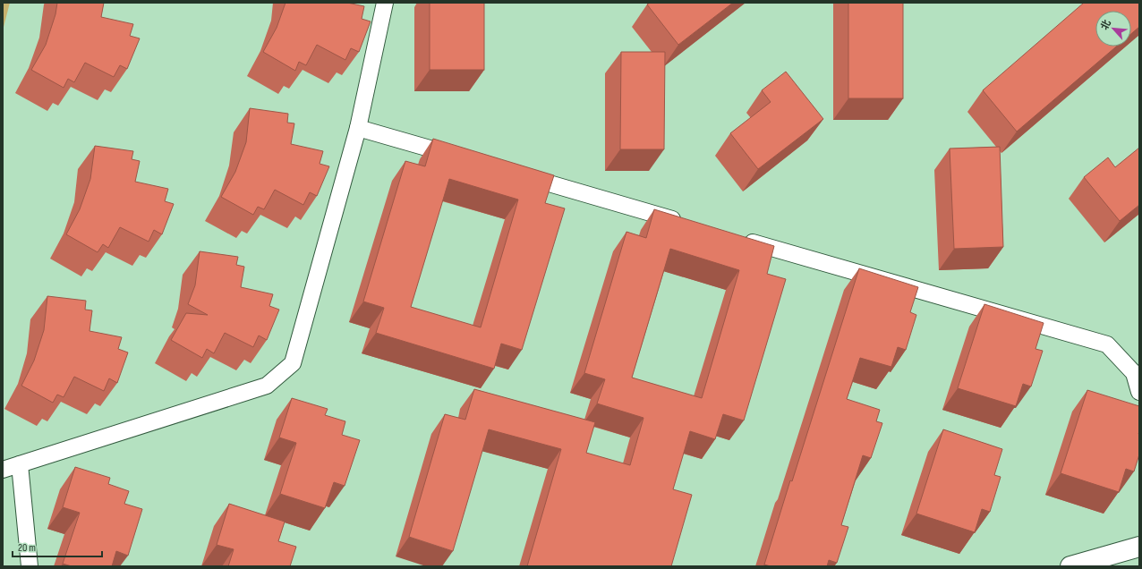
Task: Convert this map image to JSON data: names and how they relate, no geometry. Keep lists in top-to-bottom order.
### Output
{
  "scale_bar": "20 m",
  "north": "top left"
}
